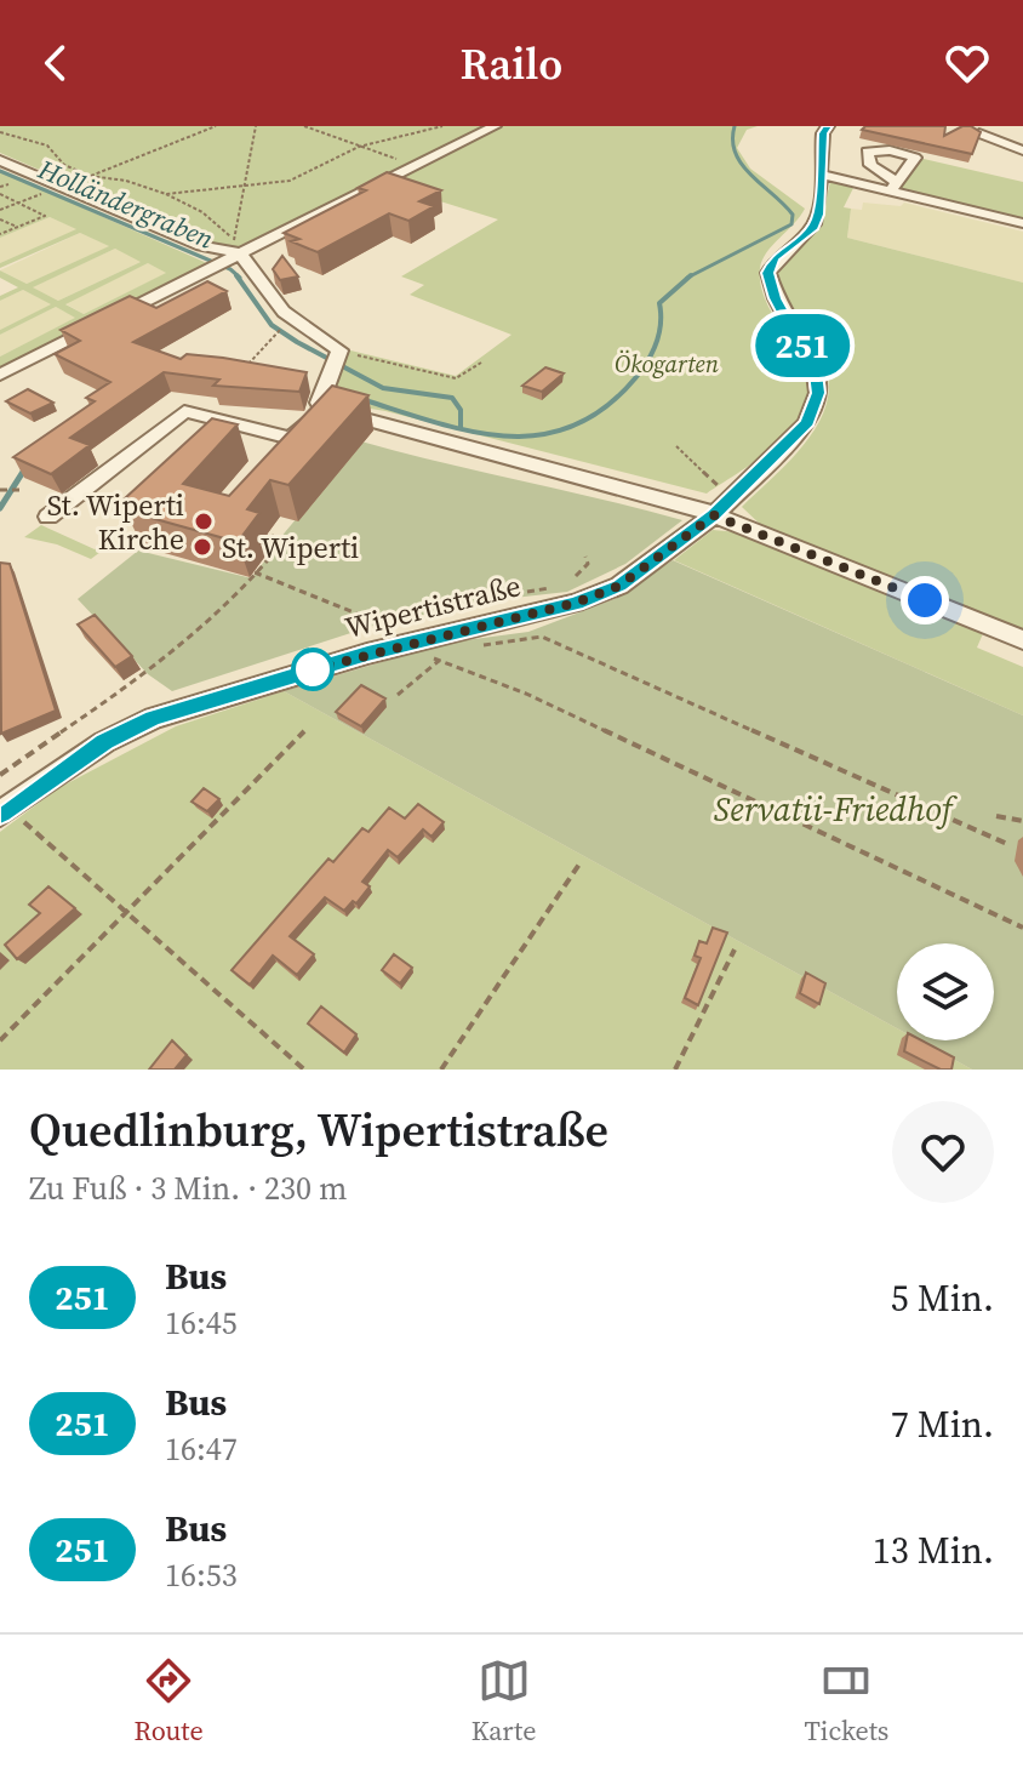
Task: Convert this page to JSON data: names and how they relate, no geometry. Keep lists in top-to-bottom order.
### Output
{
  "streets": {
    "street": ["Wipertistraße"]
  },
  "water": ["Holländergraben"],
  "parks": ["Ökogarten", "Servatii-Friedhof"],
  "places": ["St. Wiperti Kirche", "St. Wiperti"],
  "lines": ["bus line 251"],
  "page": {
    "header": "Railo",
    "on_map": "251",
    "heading": ["Quedlinburg, Wipertistraße", "Zu Fuß · 3 Min. · 230 m"],
    "list": [
      {
        "mark": "251",
        "name": "Bus",
        "note": "16:45",
        "value": "5 Min."
      },
      {
        "mark": "251",
        "name": "Bus",
        "note": "16:47",
        "value": "7 Min."
      },
      {
        "mark": "251",
        "name": "Bus",
        "note": "16:53",
        "value": "13 Min."
      }
    ],
    "tabs": ["Route", "Karte", "Tickets"]
  }
}
